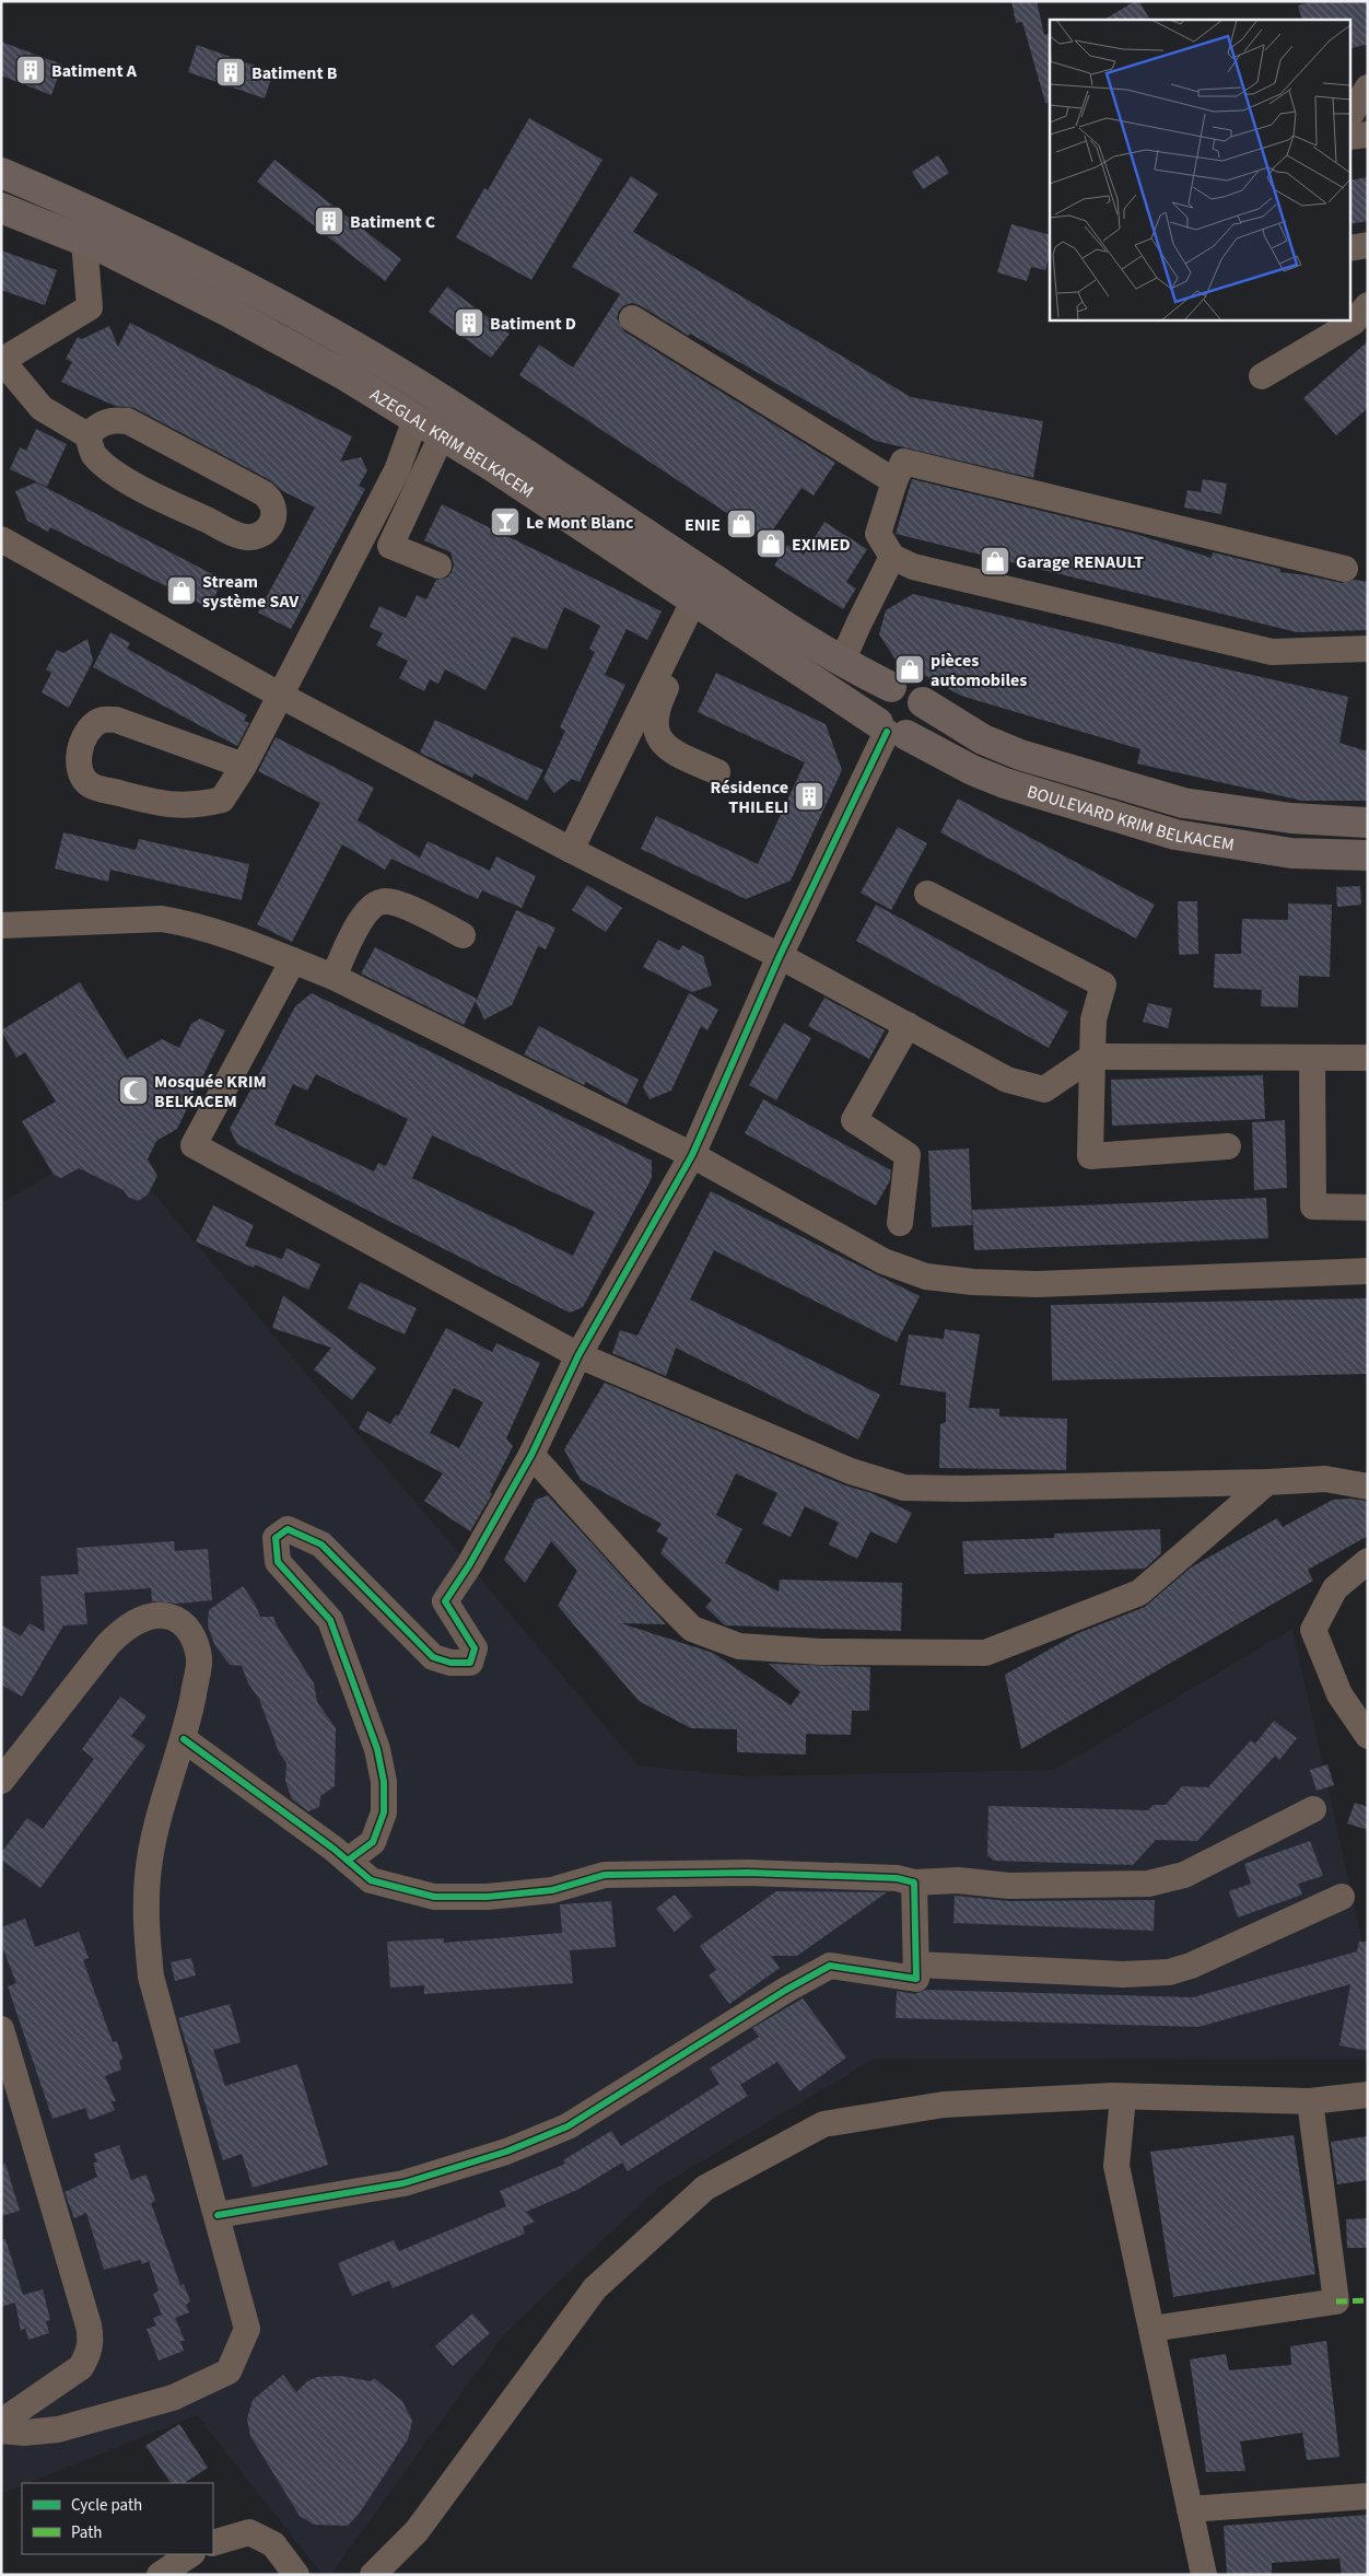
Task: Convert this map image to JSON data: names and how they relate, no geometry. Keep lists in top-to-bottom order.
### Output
{
  "streets": {
    "main road": ["AZEGLAL KRIM BELKACEM", "BOULEVARD KRIM BELKACEM"]
  },
  "crossings": [
    ["AZEGLAL KRIM BELKACEM", "BOULEVARD KRIM BELKACEM"]
  ],
  "places": {
    "building": [
      "Batiment A",
      "Batiment B",
      "Batiment C",
      "Batiment D",
      "Résidence THILELI"
    ],
    "bar": ["Le Mont Blanc"],
    "shop": [
      "ENIE",
      "EXIMED",
      "Garage RENAULT",
      "Stream système SAV",
      "pièces automobiles"
    ],
    "mosque": ["Mosquée KRIM BELKACEM"]
  },
  "legend": ["Cycle path", "Path"]
}
